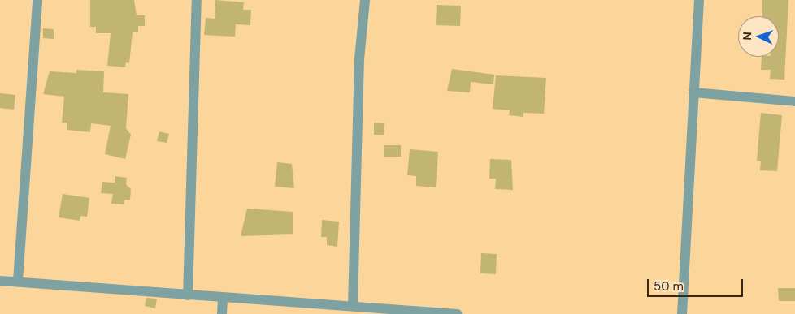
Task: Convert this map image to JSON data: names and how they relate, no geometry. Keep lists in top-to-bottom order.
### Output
{
  "scale_bar": "50 m",
  "north": "left"
}
